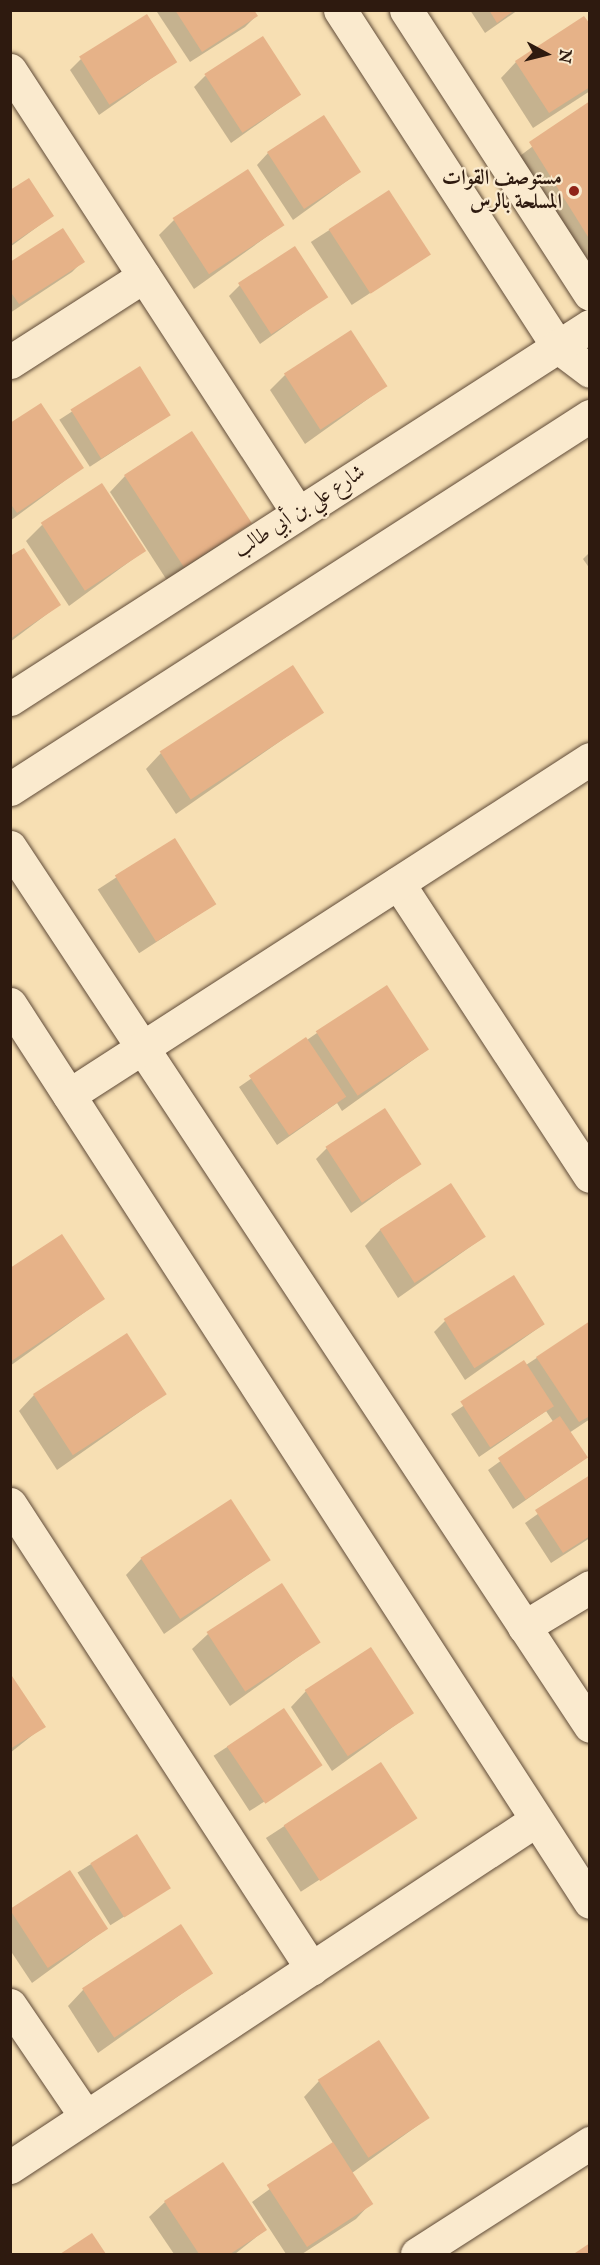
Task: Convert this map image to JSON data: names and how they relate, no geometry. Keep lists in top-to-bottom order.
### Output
{
  "streets": {
    "street": ["شارع علي بن أبي طالب"]
  },
  "places": ["مستوصف القوات المسلحة بالرس"],
  "north": "right"
}
